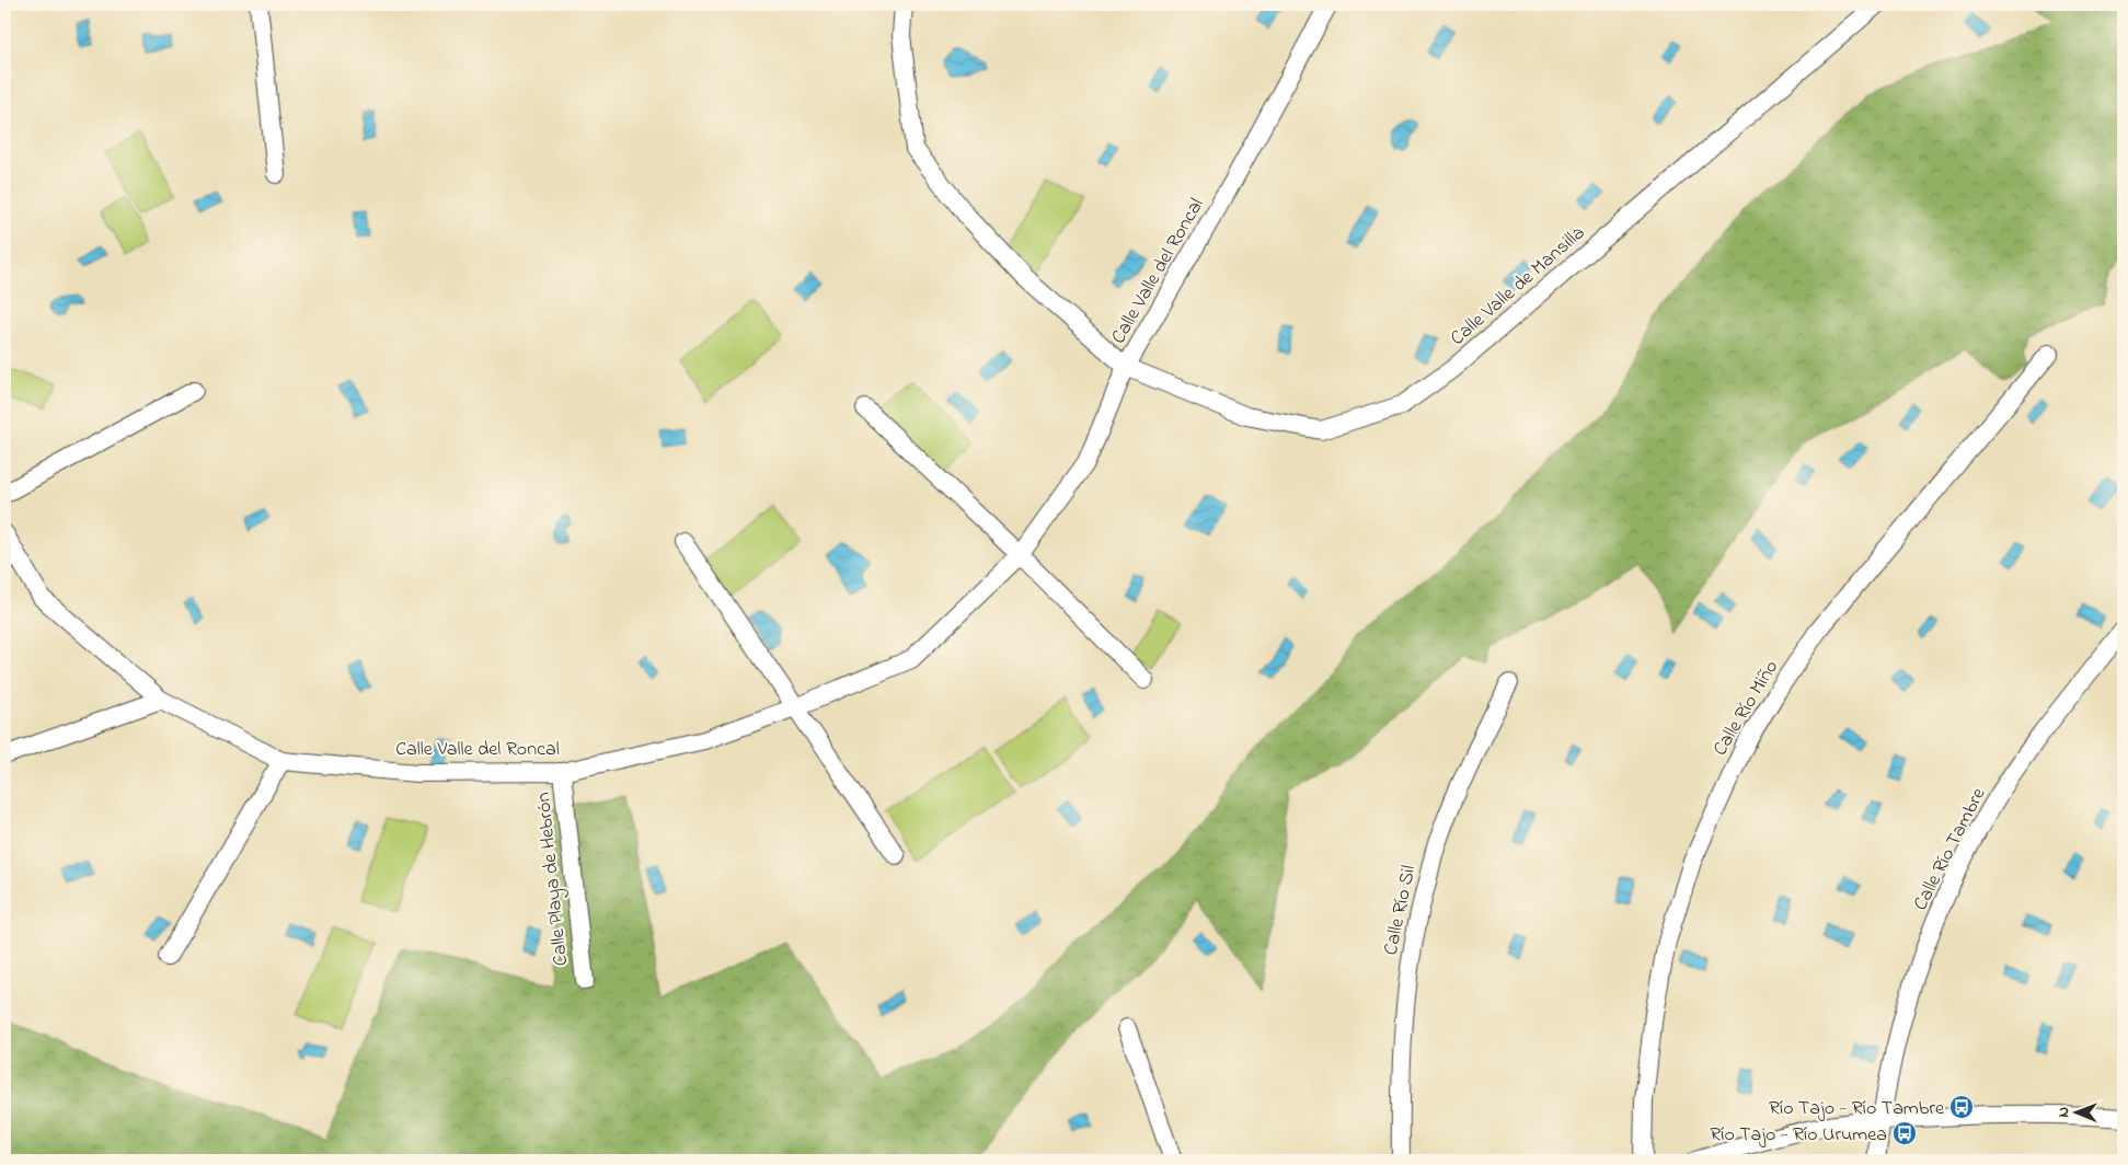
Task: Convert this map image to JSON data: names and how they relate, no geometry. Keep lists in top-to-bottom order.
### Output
{
  "streets": {
    "street": [
      "Calle Valle del Roncal",
      "Calle Valle de Mansilla",
      "Calle Río Miño",
      "Calle Río Tambre",
      "Calle Playa de Hebrón",
      "Calle Río Sil"
    ]
  },
  "crossings": [
    ["Calle Valle del Roncal", "Calle Valle de Mansilla"],
    ["Calle Valle del Roncal", "Calle Playa de Hebrón"]
  ],
  "places": {
    "bus stop": ["Río Tajo - Río Tambre", "Río Tajo - Río Urumea"]
  },
  "north": "left"
}
